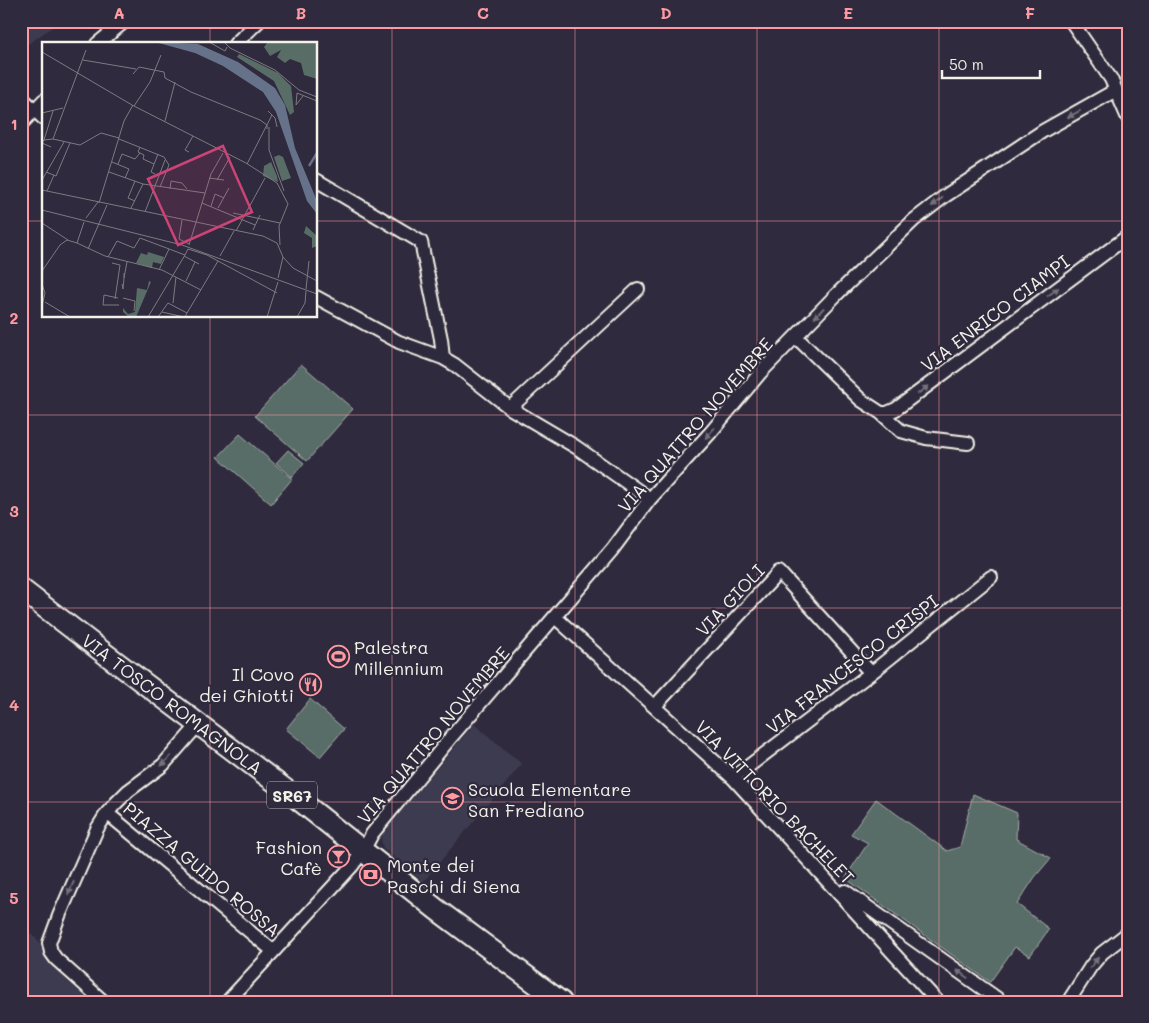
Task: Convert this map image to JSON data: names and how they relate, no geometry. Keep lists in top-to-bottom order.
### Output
{
  "streets": {
    "main road": ["VIA TOSCO ROMAGNOLA", "SR67"],
    "street": [
      "VIA ENRICO CIAMPI",
      "VIA QUATTRO NOVEMBRE",
      "VIA GIOLI",
      "VIA FRANCESCO CRISPI",
      "VIA VITTORIO BACHELET",
      "PIAZZA GUIDO ROSSA"
    ]
  },
  "crossings": [
    ["VIA QUATTRO NOVEMBRE", "VIA TOSCO ROMAGNOLA"],
    ["VIA QUATTRO NOVEMBRE", "VIA VITTORIO BACHELET"],
    ["VIA QUATTRO NOVEMBRE", "PIAZZA GUIDO ROSSA"],
    ["VIA GIOLI", "VIA FRANCESCO CRISPI"],
    ["VIA GIOLI", "VIA VITTORIO BACHELET"],
    ["VIA FRANCESCO CRISPI", "VIA VITTORIO BACHELET"]
  ],
  "one_way": ["VIA ENRICO CIAMPI", "VIA QUATTRO NOVEMBRE"],
  "places": {
    "sports": ["Palestra Millennium"],
    "restaurant": ["Il Covo dei Ghiotti"],
    "school or university": ["Scuola Elementare San Frediano"],
    "bar": ["Fashion Cafè"],
    "bank": ["Monte dei Paschi di Siena"]
  },
  "scale_bar": "50 m",
  "grid": {
    "columns": [
      "A",
      "B",
      "C",
      "D",
      "E",
      "F"
    ],
    "rows": [
      "1",
      "2",
      "3",
      "4",
      "5"
    ]
  }
}
